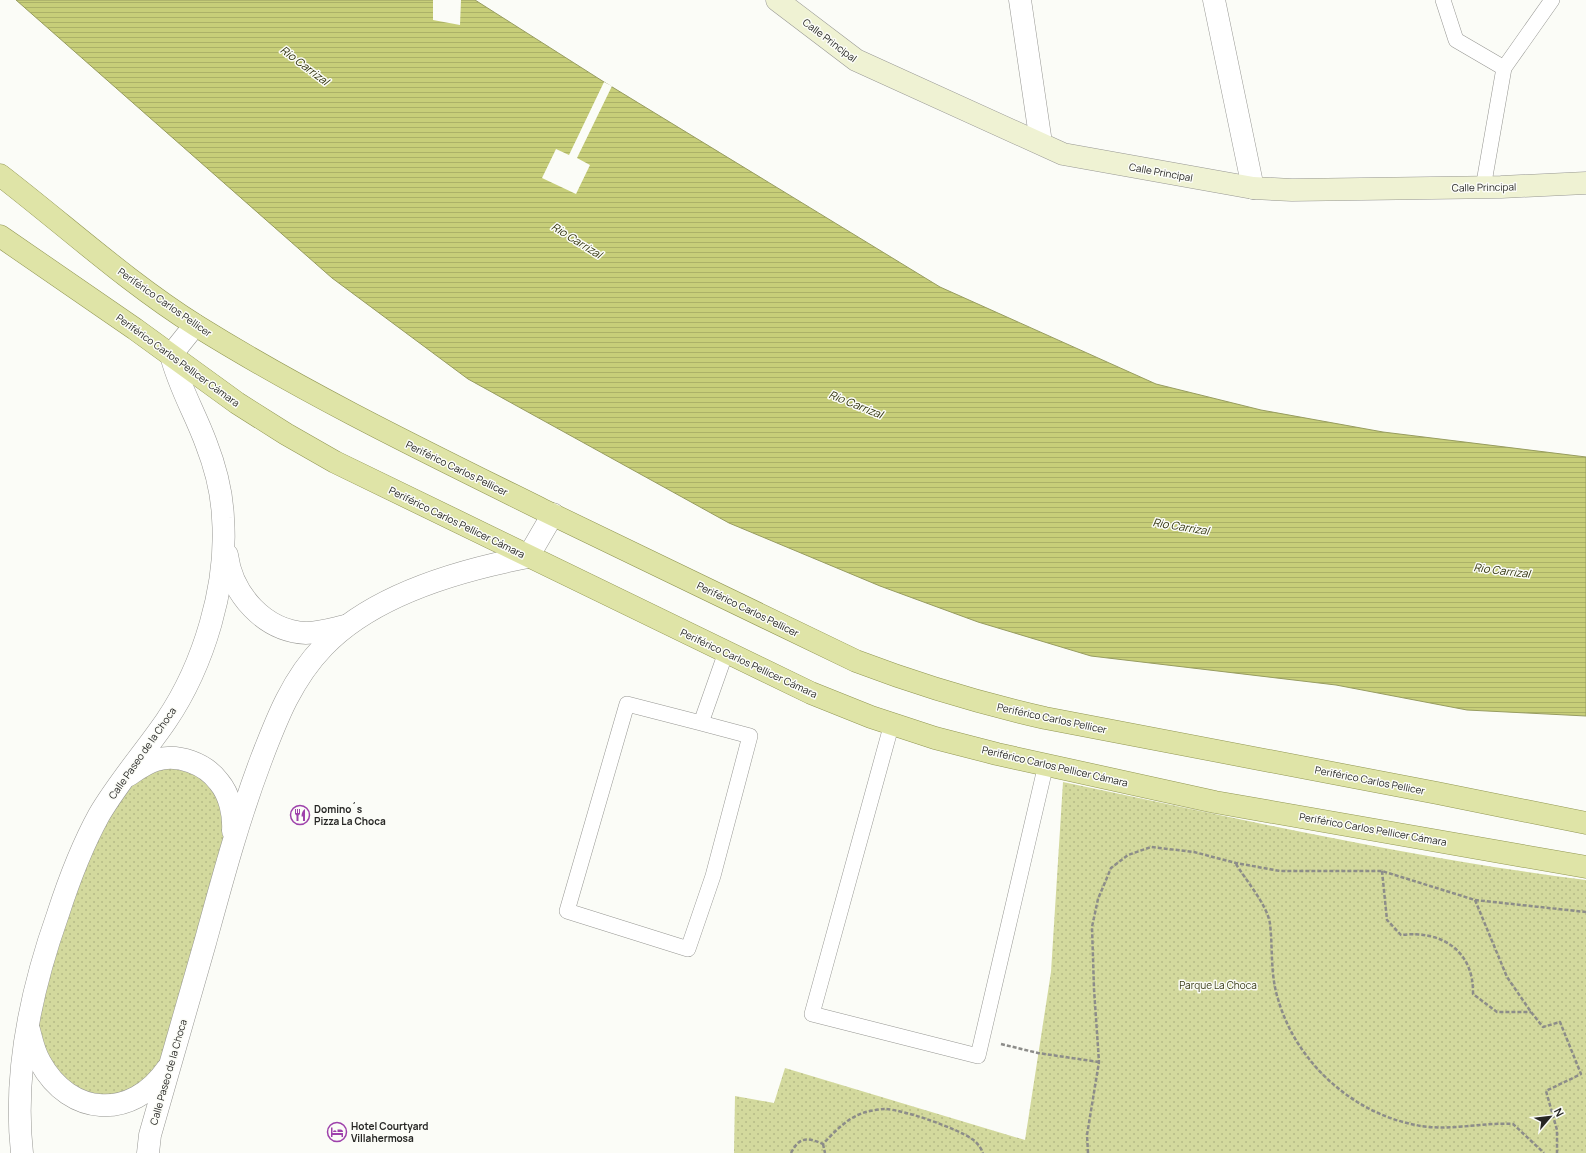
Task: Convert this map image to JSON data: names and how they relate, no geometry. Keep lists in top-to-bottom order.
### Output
{
  "streets": {
    "main road": ["Calle Principal", "Periférico Carlos Pellicer", "Periférico Carlos Pellicer Cámara"],
    "street": ["Calle Paseo de la Choca"]
  },
  "crossings": [
    ["Periférico Carlos Pellicer Cámara", "Calle Paseo de la Choca"]
  ],
  "water": ["Rio Carrizal"],
  "parks": ["Parque La Choca"],
  "places": {
    "restaurant": ["Domino´s Pizza La Choca"],
    "hotel": ["Hotel Courtyard Villahermosa"]
  },
  "north": "top right"
}
